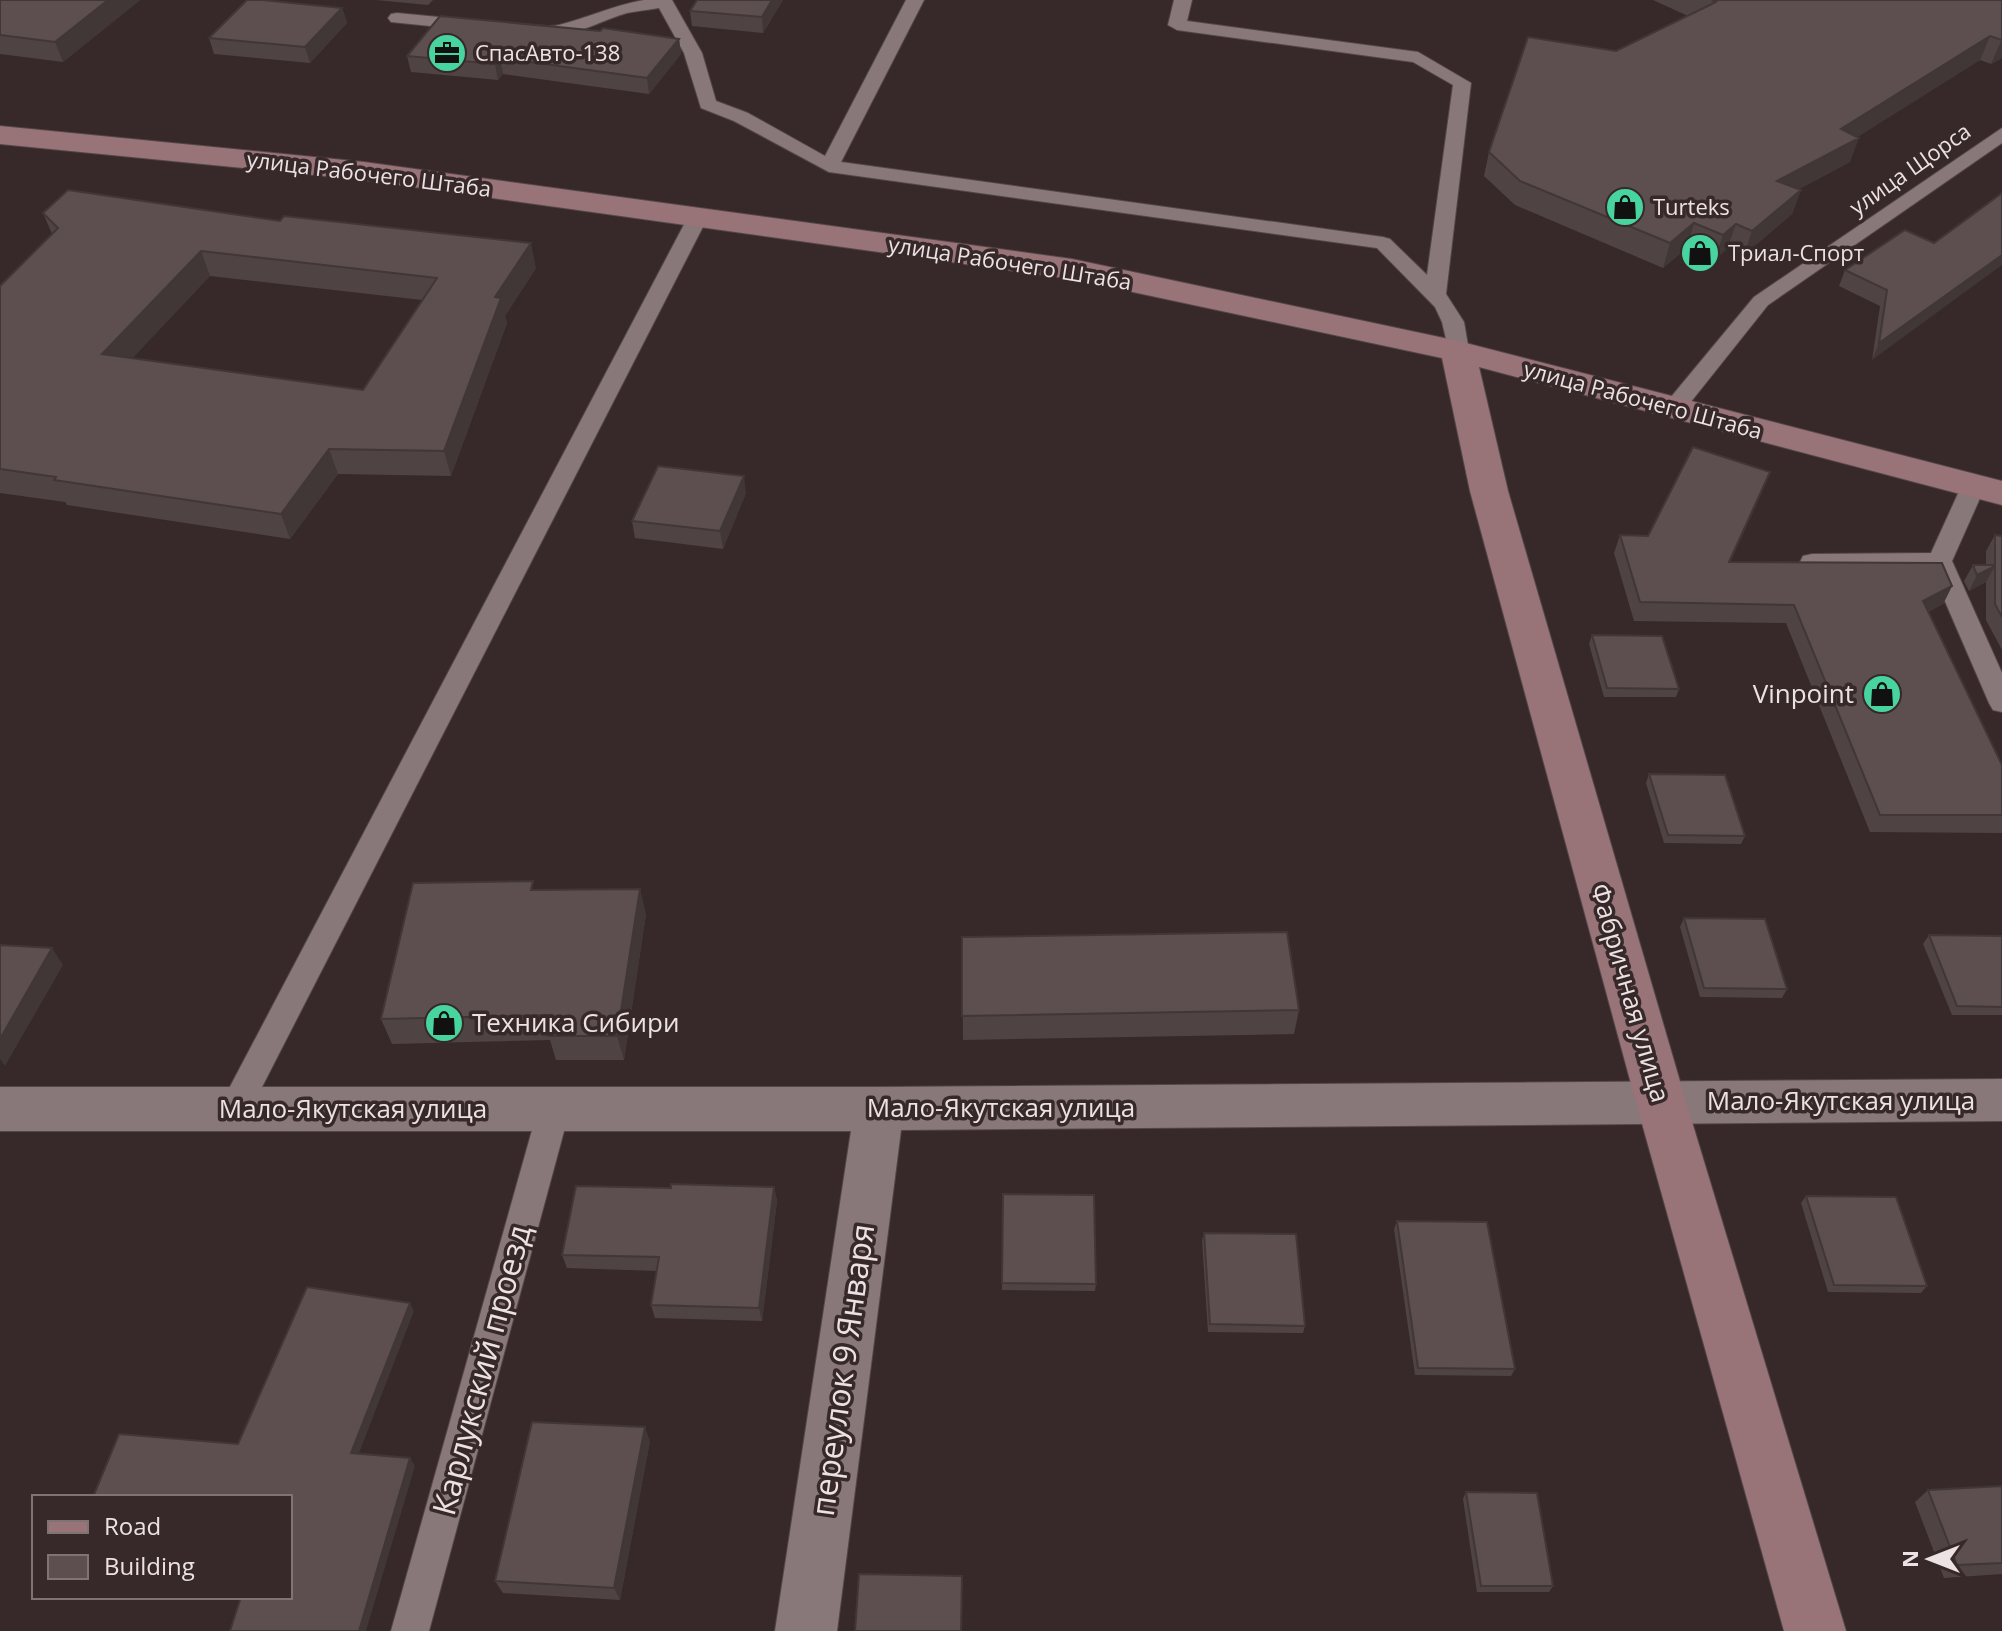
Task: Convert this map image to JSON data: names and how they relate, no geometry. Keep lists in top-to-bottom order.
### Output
{
  "streets": {
    "main road": ["улица Рабочего Штаба", "Фабричная улица"],
    "street": ["Мало-Якутская улица", "переулок 9 Января"],
    "lane": ["улица Щорса", "Карлукский проезд"]
  },
  "crossings": [
    ["улица Щорса", "улица Рабочего Штаба"],
    ["улица Рабочего Штаба", "Фабричная улица"],
    ["Фабричная улица", "Мало-Якутская улица"],
    ["Мало-Якутская улица", "Карлукский проезд"],
    ["Мало-Якутская улица", "переулок 9 Января"]
  ],
  "places": {
    "office": ["СпасАвто-138"],
    "shop": [
      "Turteks",
      "Триал-Спорт",
      "Vinpoint",
      "Техника Сибири"
    ]
  },
  "legend": ["Road", "Building"],
  "north": "left"
}
